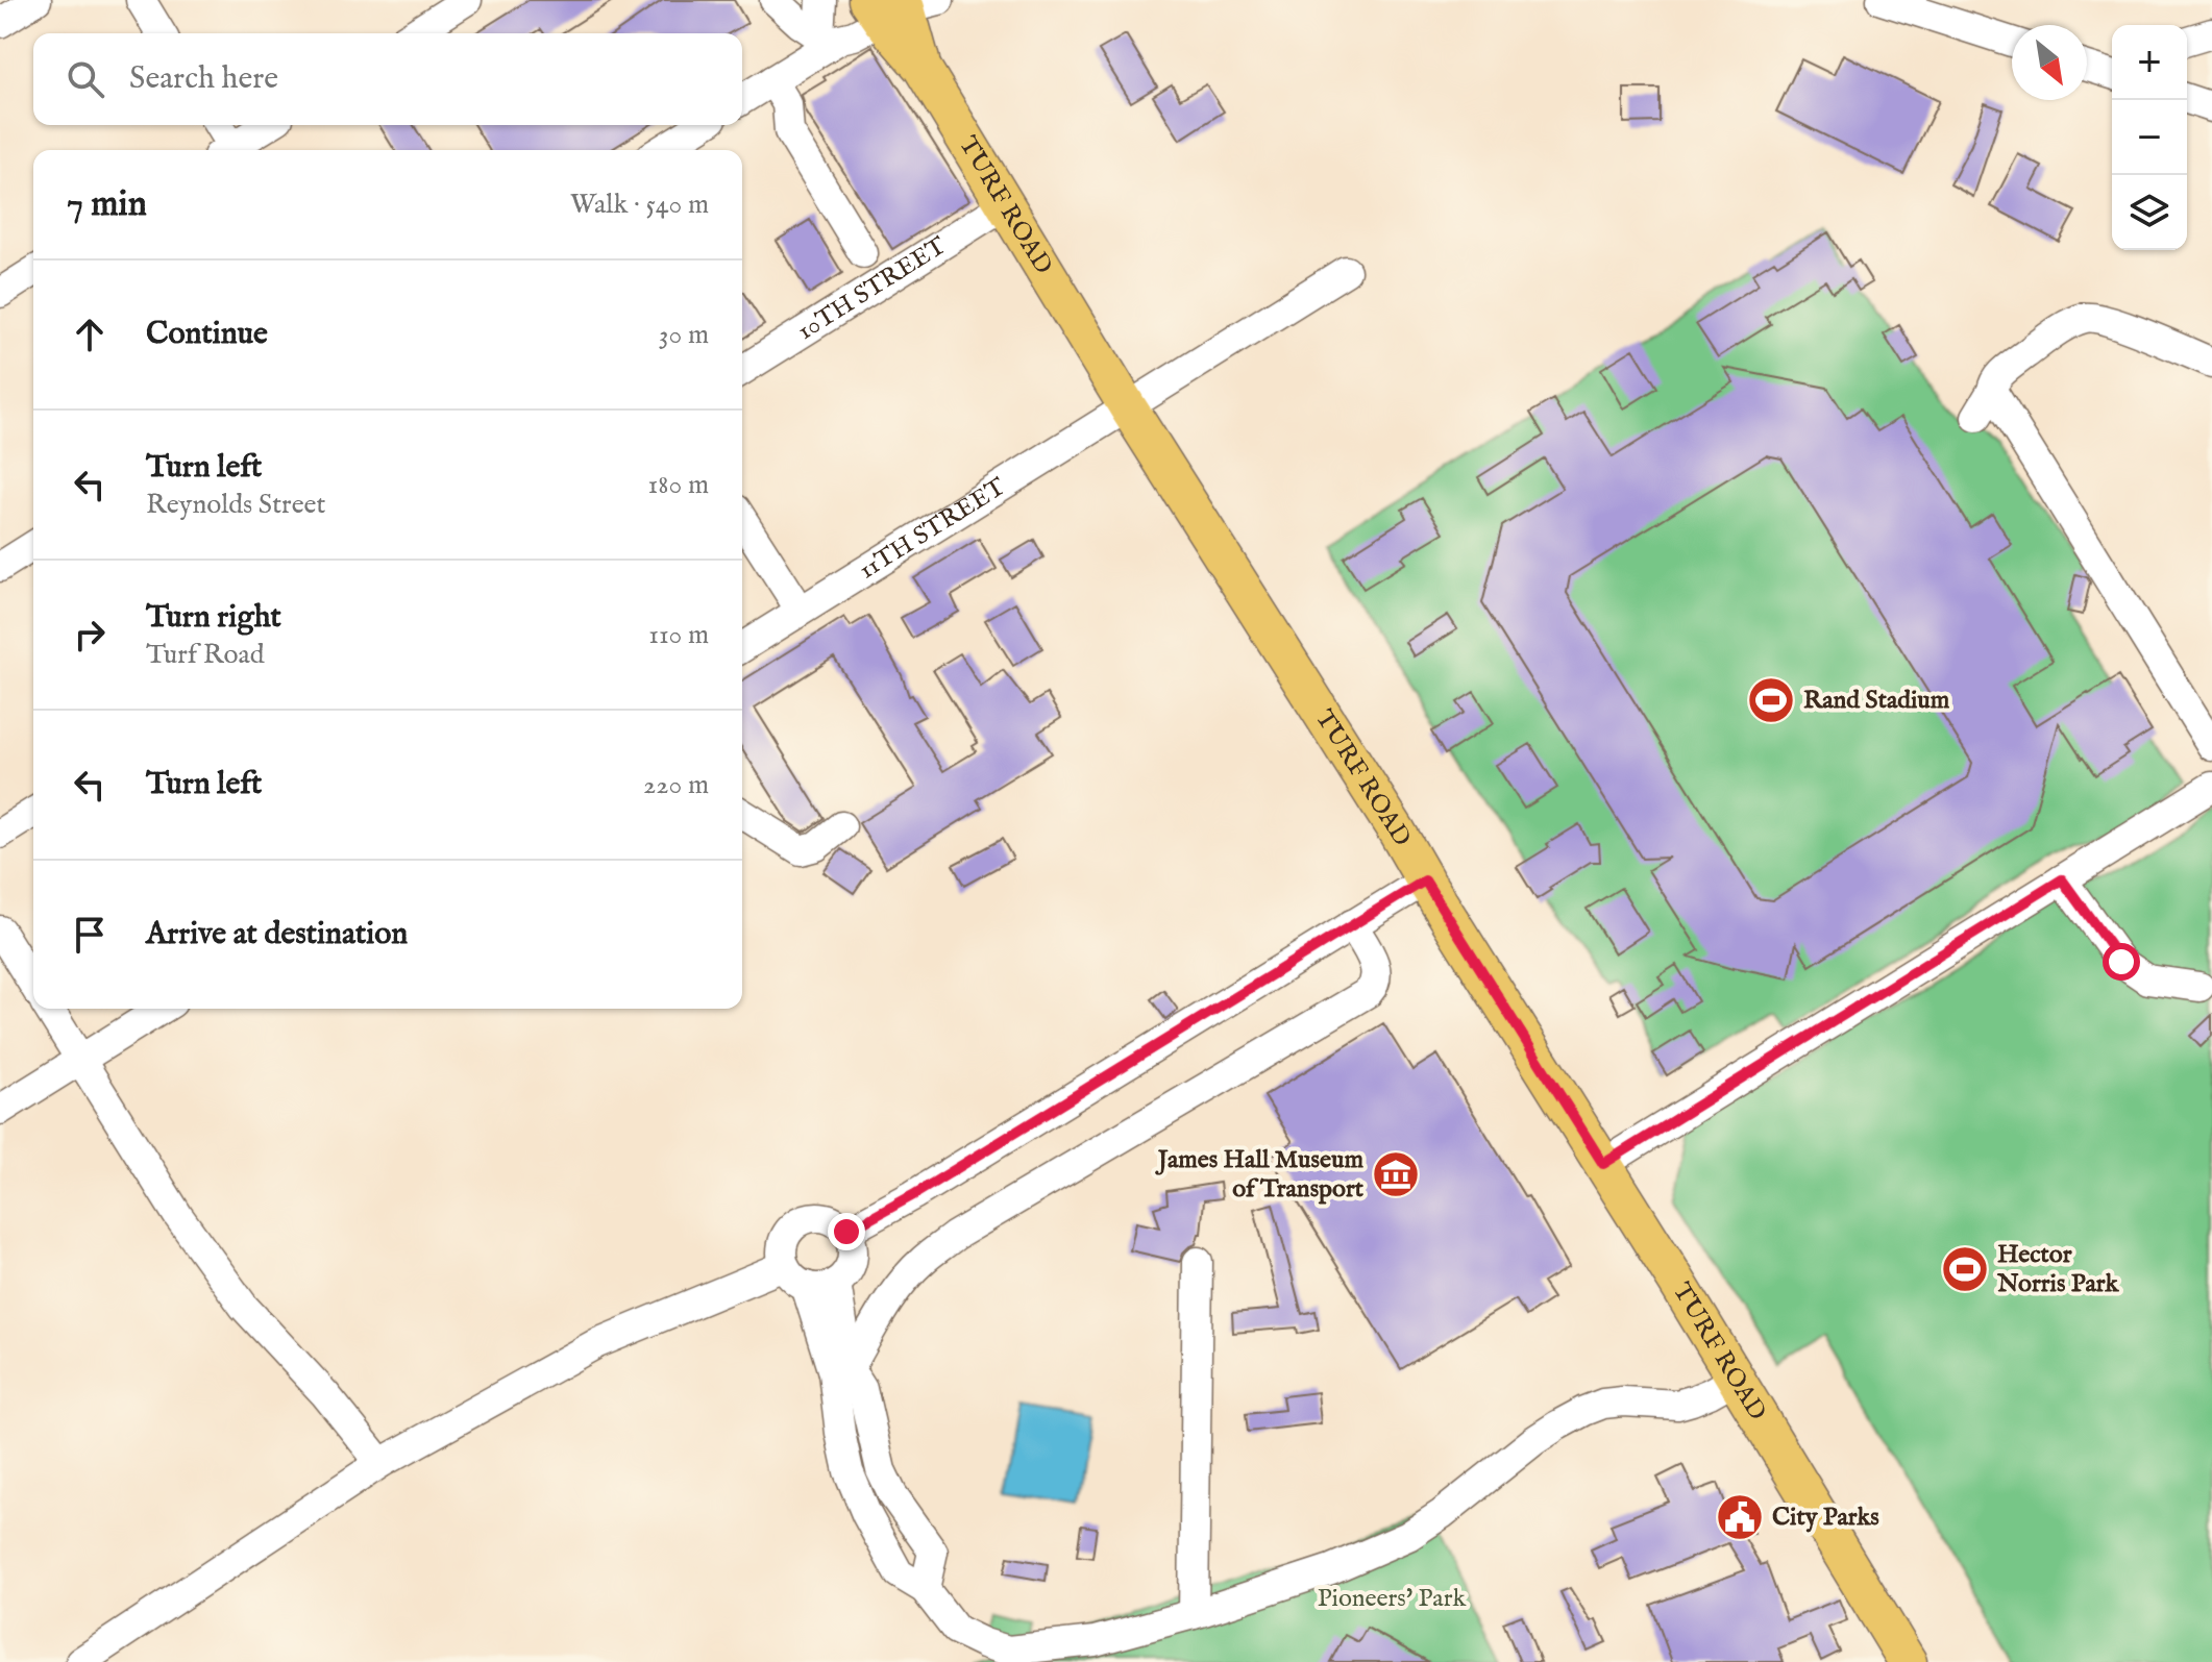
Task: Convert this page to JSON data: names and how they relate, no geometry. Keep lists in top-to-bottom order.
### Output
{
  "streets": {
    "main road": ["TURF ROAD"],
    "street": ["10TH STREET", "11TH STREET"]
  },
  "crossings": [
    ["TURF ROAD", "10TH STREET"],
    ["TURF ROAD", "11TH STREET"]
  ],
  "parks": ["Pioneers' Park"],
  "places": {
    "sports": ["Rand Stadium", "Hector Norris Park"],
    "museum": ["James Hall Museum of Transport"],
    "public building": ["City Parks"]
  },
  "north": "bottom right",
  "page": {
    "map_buttons": ["+", "−"],
    "search": "Search here",
    "heading": ["7 min", "Walk · 540 m"],
    "list": [
      ["Continue", "30 m"],
      ["Turn left", "Reynolds Street", "180 m"],
      ["Turn right", "Turf Road", "110 m"],
      ["Turn left", "220 m"],
      "Arrive at destination"
    ]
  }
}
